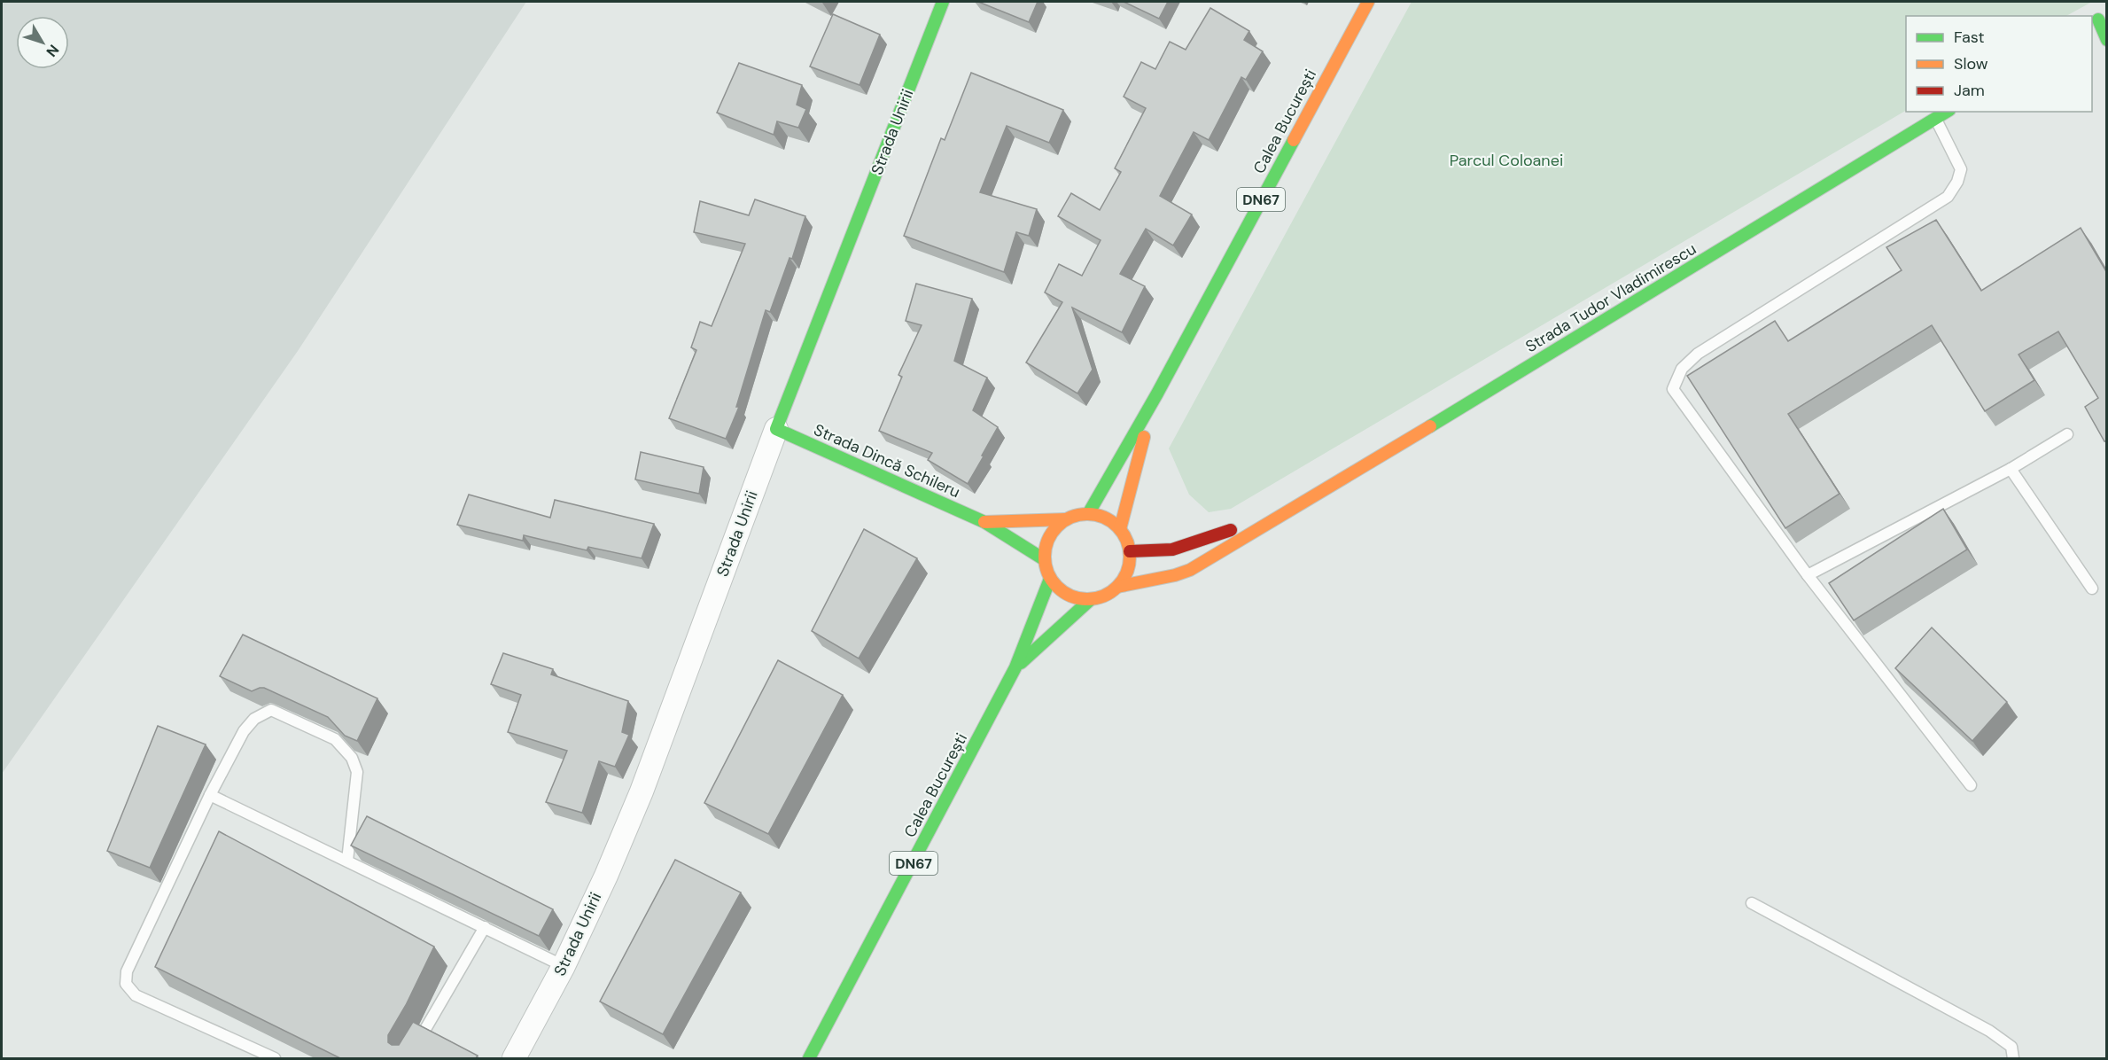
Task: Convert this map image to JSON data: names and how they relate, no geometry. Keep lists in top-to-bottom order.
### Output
{
  "streets": {
    "main road": [
      "Calea București",
      "Strada Unirii",
      "DN67",
      "Strada Tudor Vladimirescu",
      "Strada Dincă Schileru"
    ]
  },
  "crossings": [
    ["Calea București", "Strada Tudor Vladimirescu"],
    ["Calea București", "Strada Dincă Schileru"],
    ["Strada Unirii", "Strada Dincă Schileru"],
    ["Strada Tudor Vladimirescu", "Strada Dincă Schileru"]
  ],
  "parks": ["Parcul Coloanei"],
  "legend": ["Fast", "Slow", "Jam"],
  "north": "bottom right"
}
